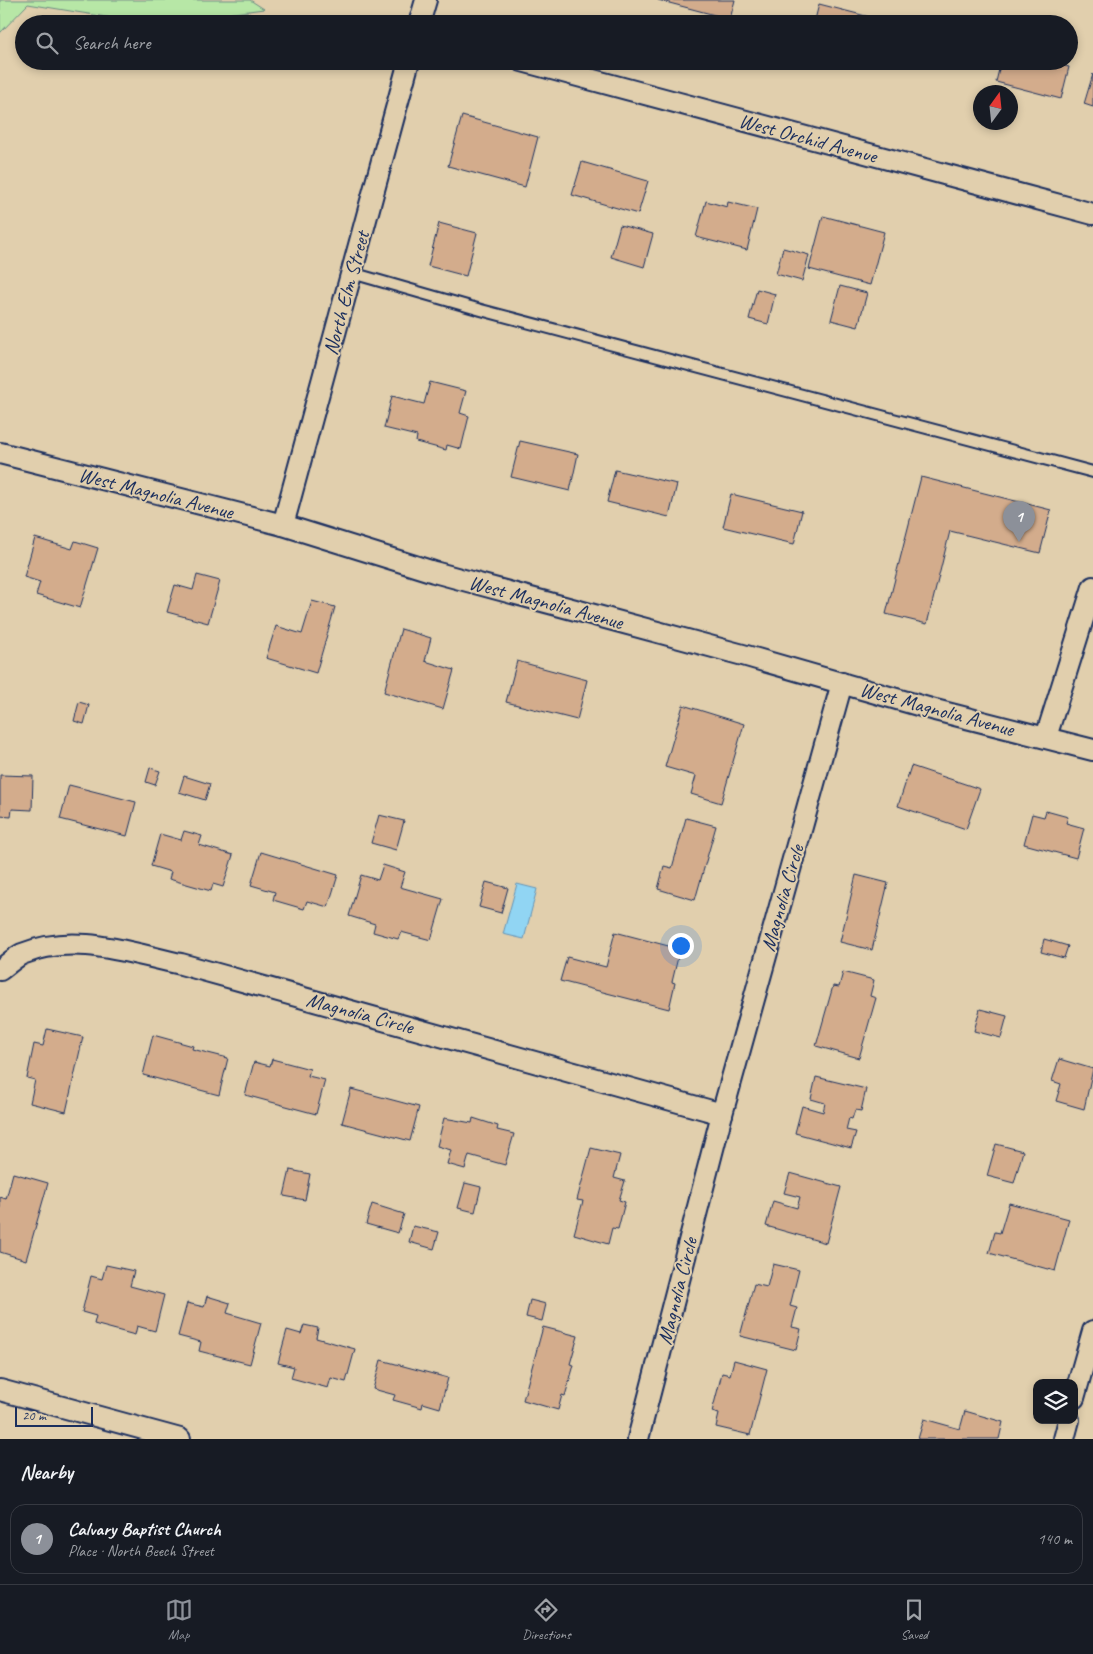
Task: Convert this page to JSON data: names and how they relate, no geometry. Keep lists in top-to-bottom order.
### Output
{
  "streets": {
    "street": [
      "West Orchid Avenue",
      "North Elm Street",
      "West Magnolia Avenue",
      "Magnolia Circle"
    ]
  },
  "crossings": [
    ["North Elm Street", "West Magnolia Avenue"],
    ["West Magnolia Avenue", "Magnolia Circle"]
  ],
  "scale_bar": "20 m",
  "north": "top",
  "page": {
    "search": "Search here",
    "pins": "1",
    "scale": "20 m",
    "heading": "Nearby",
    "list": [
      {
        "mark": "1",
        "name": "Calvary Baptist Church",
        "note": "Place · North Beech Street",
        "value": "140 m"
      }
    ],
    "nav": ["Map", "Directions", "Saved"]
  }
}
